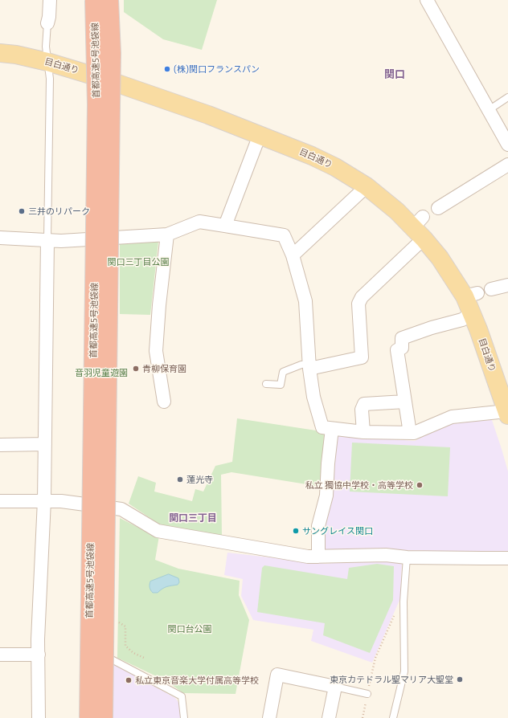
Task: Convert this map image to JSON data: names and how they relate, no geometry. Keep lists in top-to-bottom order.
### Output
{
  "streets": {
    "highway": ["首都高速5号池袋線"],
    "main road": ["目白通り"]
  },
  "districts": ["関口", "関口三丁目"],
  "parks": ["関口三丁目公園", "音羽児童遊園", "関口台公園"],
  "places": [
    "(株)関口フランスパン",
    "三井のリパーク",
    "青柳保育園",
    "蓮光寺",
    "私立 獨協中学校・高等学校",
    "サングレイス関口",
    "東京カテドラル聖マリア大聖堂",
    "私立東京音楽大学付属高等学校"
  ]
}
